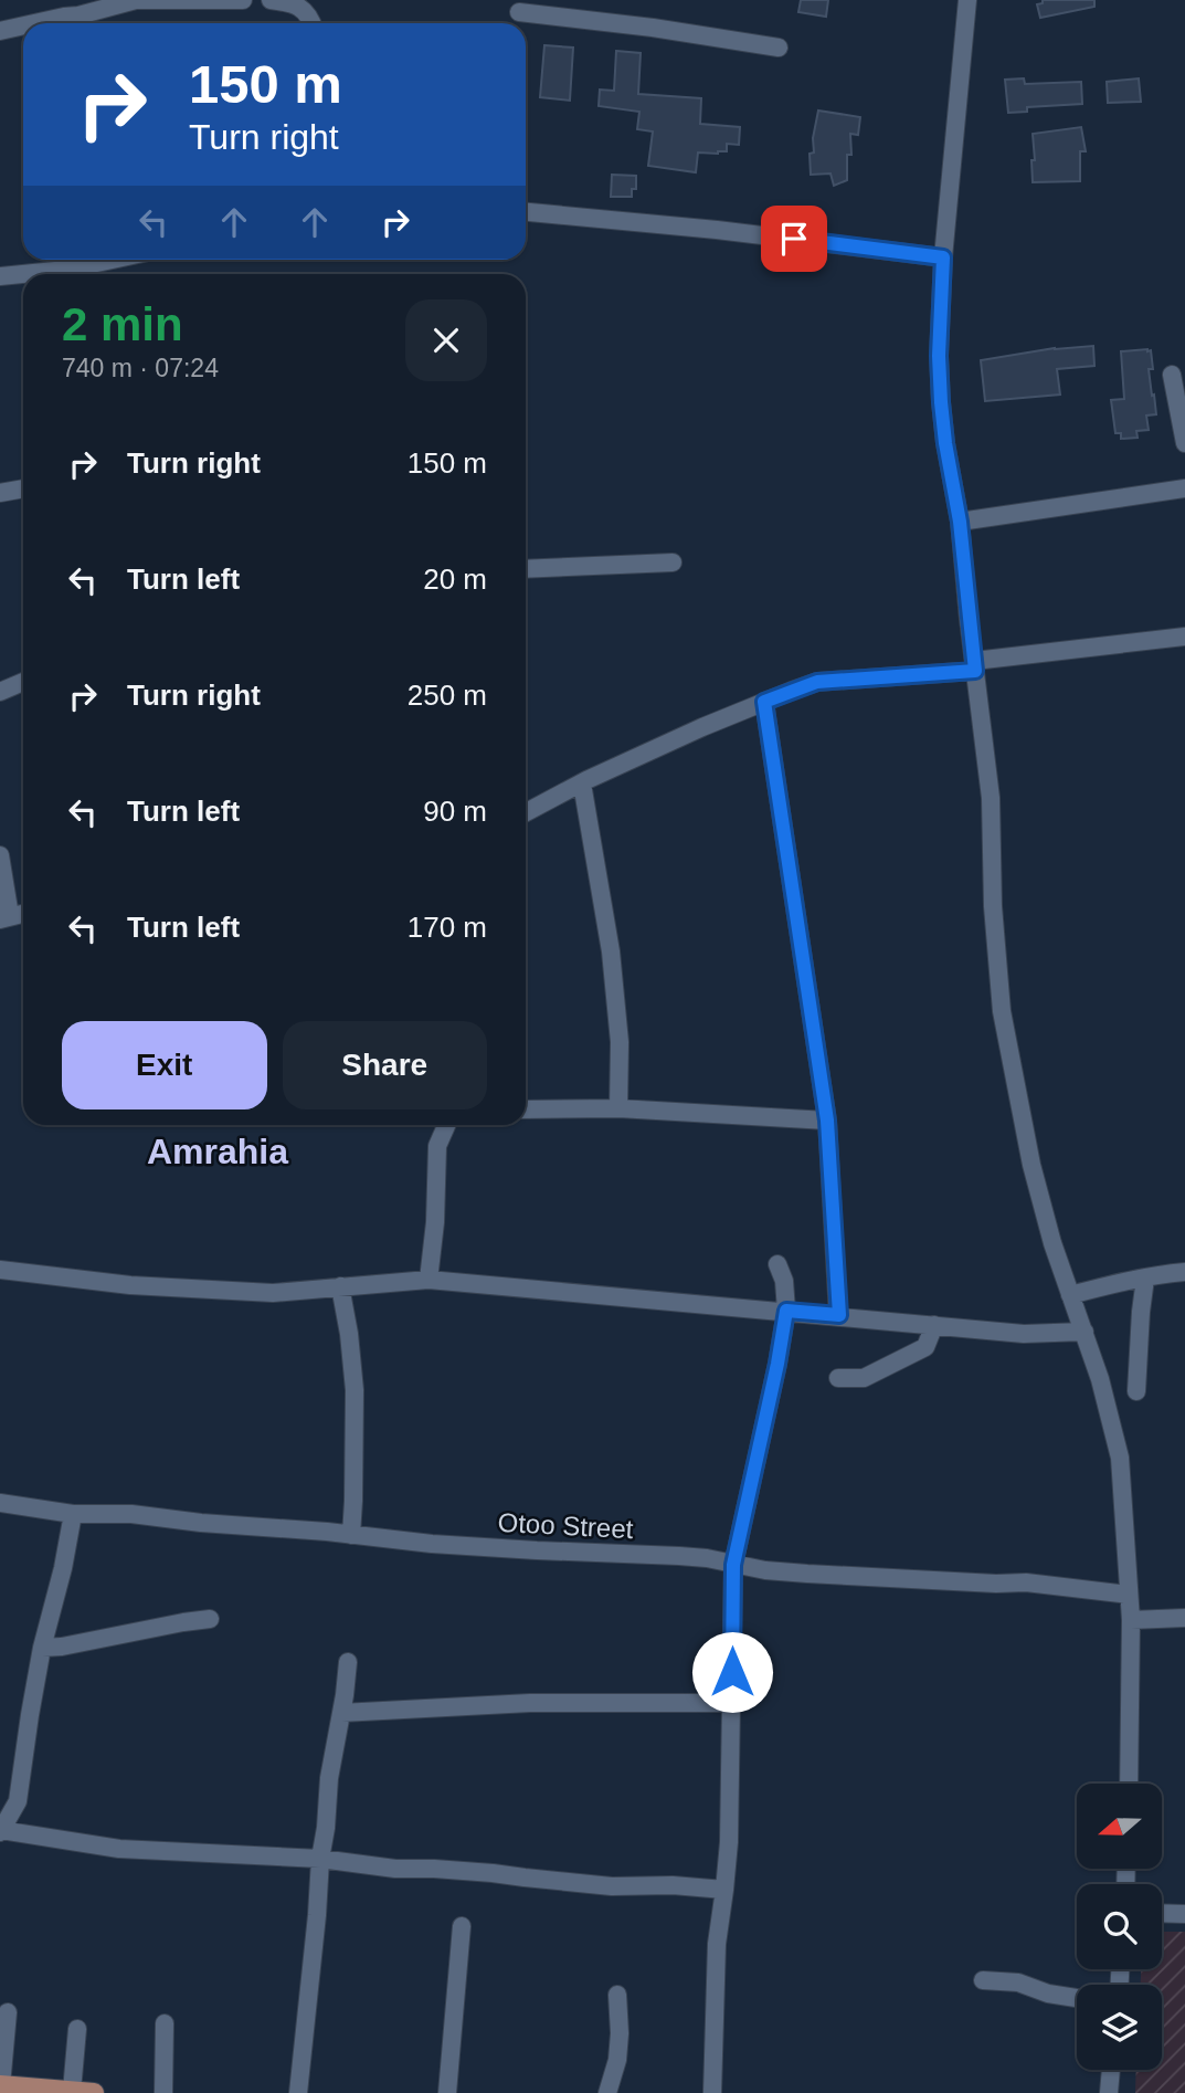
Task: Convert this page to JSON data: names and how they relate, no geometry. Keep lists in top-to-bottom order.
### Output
{
  "streets": {
    "street": ["Otoo Street"]
  },
  "districts": ["Amrahia"],
  "north": "left",
  "page": {
    "turn": ["150 m", "Turn right"],
    "heading": ["2 min", "740 m · 07:24"],
    "list": [
      {
        "name": "Turn right",
        "value": "150 m"
      },
      {
        "name": "Turn left",
        "value": "20 m"
      },
      {
        "name": "Turn right",
        "value": "250 m"
      },
      {
        "name": "Turn left",
        "value": "90 m"
      },
      {
        "name": "Turn left",
        "value": "170 m"
      }
    ],
    "buttons": ["Exit", "Share"]
  }
}
